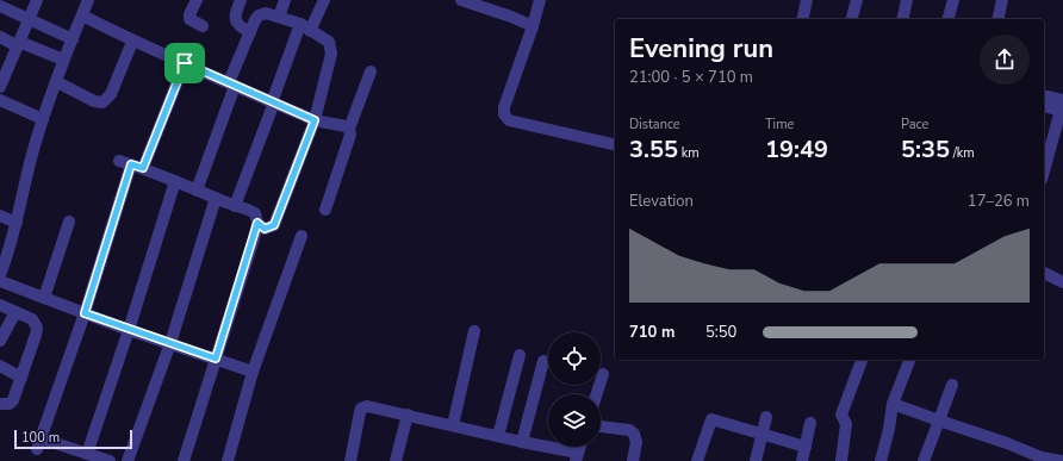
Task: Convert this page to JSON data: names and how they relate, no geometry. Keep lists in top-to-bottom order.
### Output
{
  "scale_bar": "100 m",
  "page": {
    "heading": ["Evening run", "21:00 · 5 × 710 m"],
    "stats": [
      ["Distance", "3.55 km"],
      ["Time", "19:49"],
      ["Pace", "5:35 /km"]
    ],
    "chart": ["Elevation", "17–26 m"],
    "list": [
      {
        "name": "710 m",
        "note": "5:50"
      }
    ],
    "scale": "100 m"
  }
}
